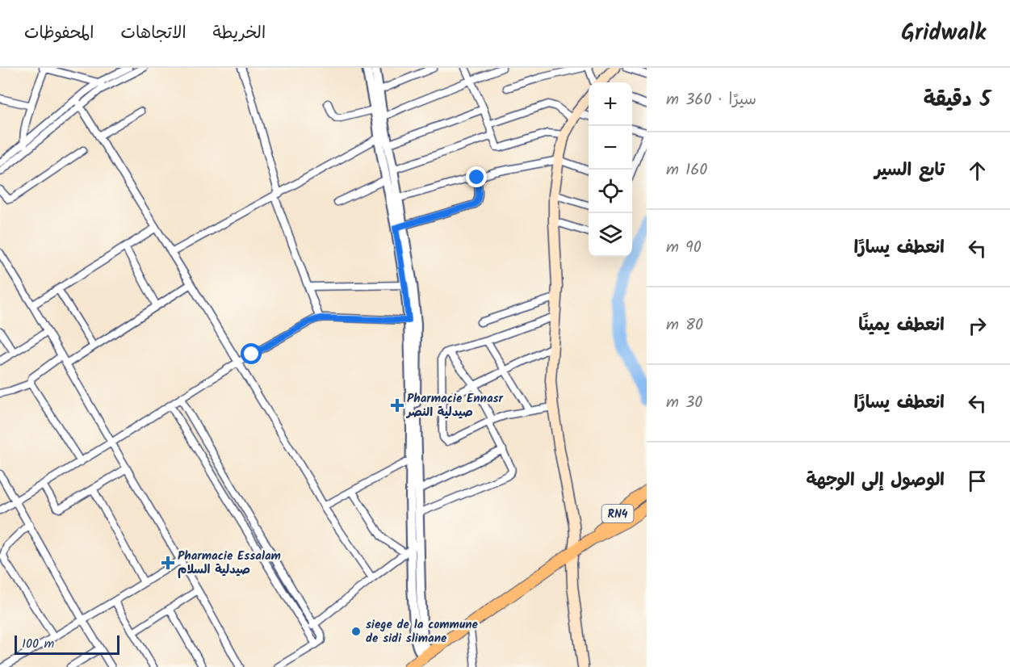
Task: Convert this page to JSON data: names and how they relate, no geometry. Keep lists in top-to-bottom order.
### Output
{
  "streets": {
    "main road": ["RN4"]
  },
  "places": {
    "health": ["Pharmacie Ennasr صيدلية النصر", "Pharmacie Essalam صيدلية السلام"],
    "other": ["siege de la commune de sidi slimane"]
  },
  "scale_bar": "100 m",
  "page": {
    "header": "Gridwalk",
    "nav": ["الخريطة", "الاتجاهات", "المحفوظات"],
    "heading": ["5 دقيقة", "سيرًا · 360 m"],
    "map_buttons": ["+", "−"],
    "list": [
      ["تابع السير", "160 m"],
      ["انعطف يسارًا", "90 m"],
      ["انعطف يمينًا", "80 m"],
      ["انعطف يسارًا", "30 m"],
      "الوصول إلى الوجهة"
    ],
    "scale": "100 m"
  }
}
